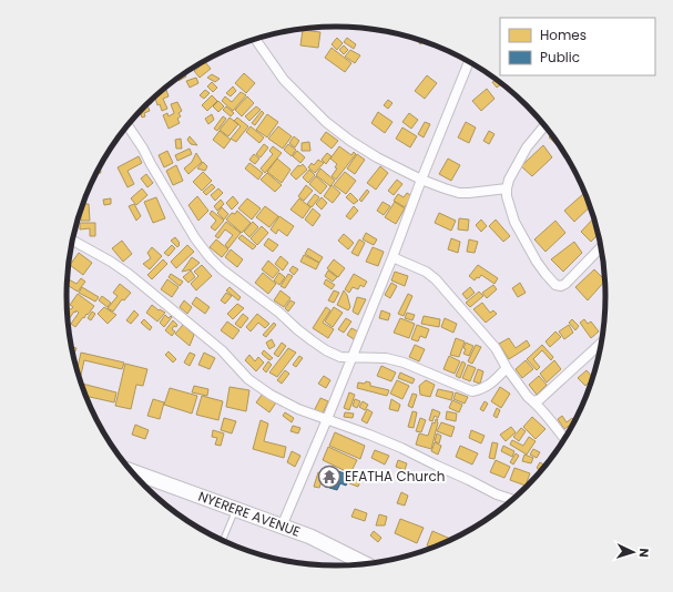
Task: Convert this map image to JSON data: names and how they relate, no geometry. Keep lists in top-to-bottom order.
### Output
{
  "streets": {
    "main road": ["NYERERE AVENUE"]
  },
  "places": {
    "temple": ["EFATHA Church"]
  },
  "legend": ["Homes", "Public"],
  "north": "right"
}
